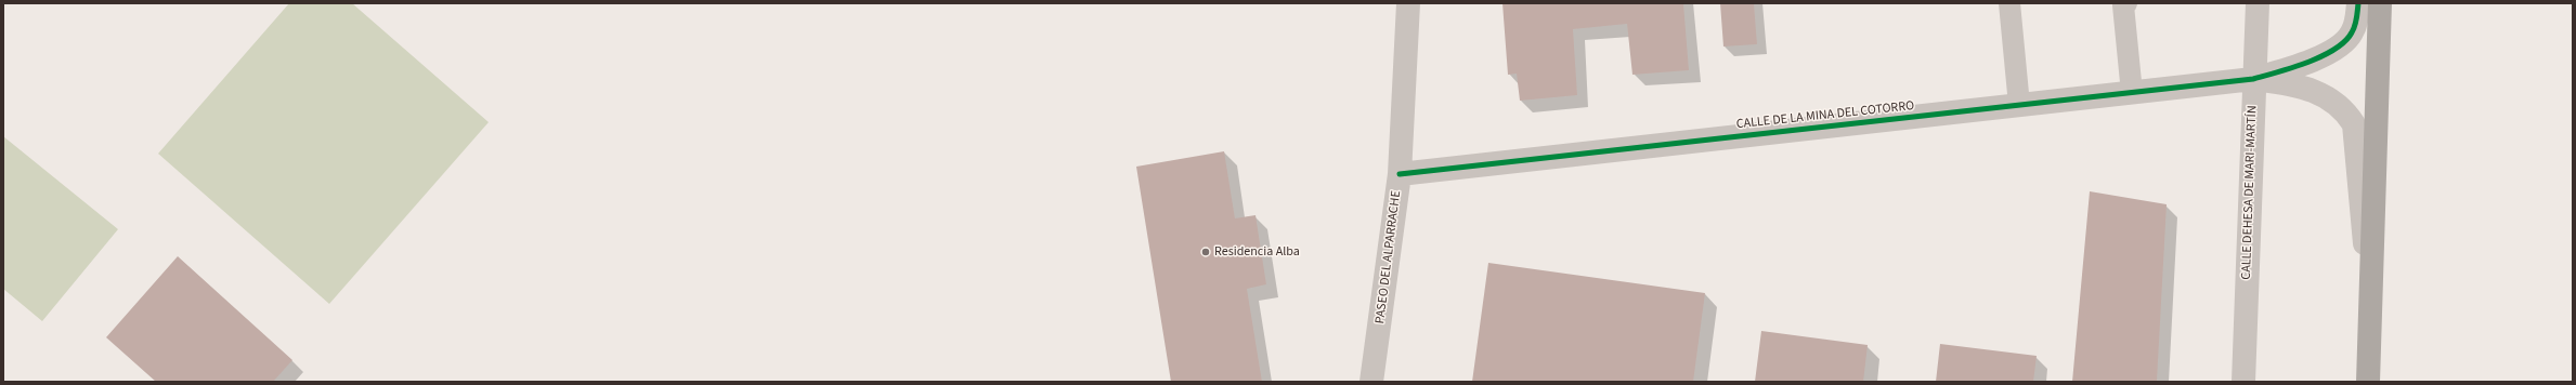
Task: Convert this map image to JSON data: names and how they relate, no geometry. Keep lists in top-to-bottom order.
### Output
{
  "streets": {
    "street": ["CALLE DE LA MINA DEL COTORRO", "CALLE DEHESA DE MARI-MARTÍN", "PASEO DEL ALPARRACHE"]
  },
  "crossings": [
    ["CALLE DE LA MINA DEL COTORRO", "CALLE DEHESA DE MARI-MARTÍN"],
    ["CALLE DE LA MINA DEL COTORRO", "PASEO DEL ALPARRACHE"]
  ],
  "places": ["Residencia Alba"]
}
